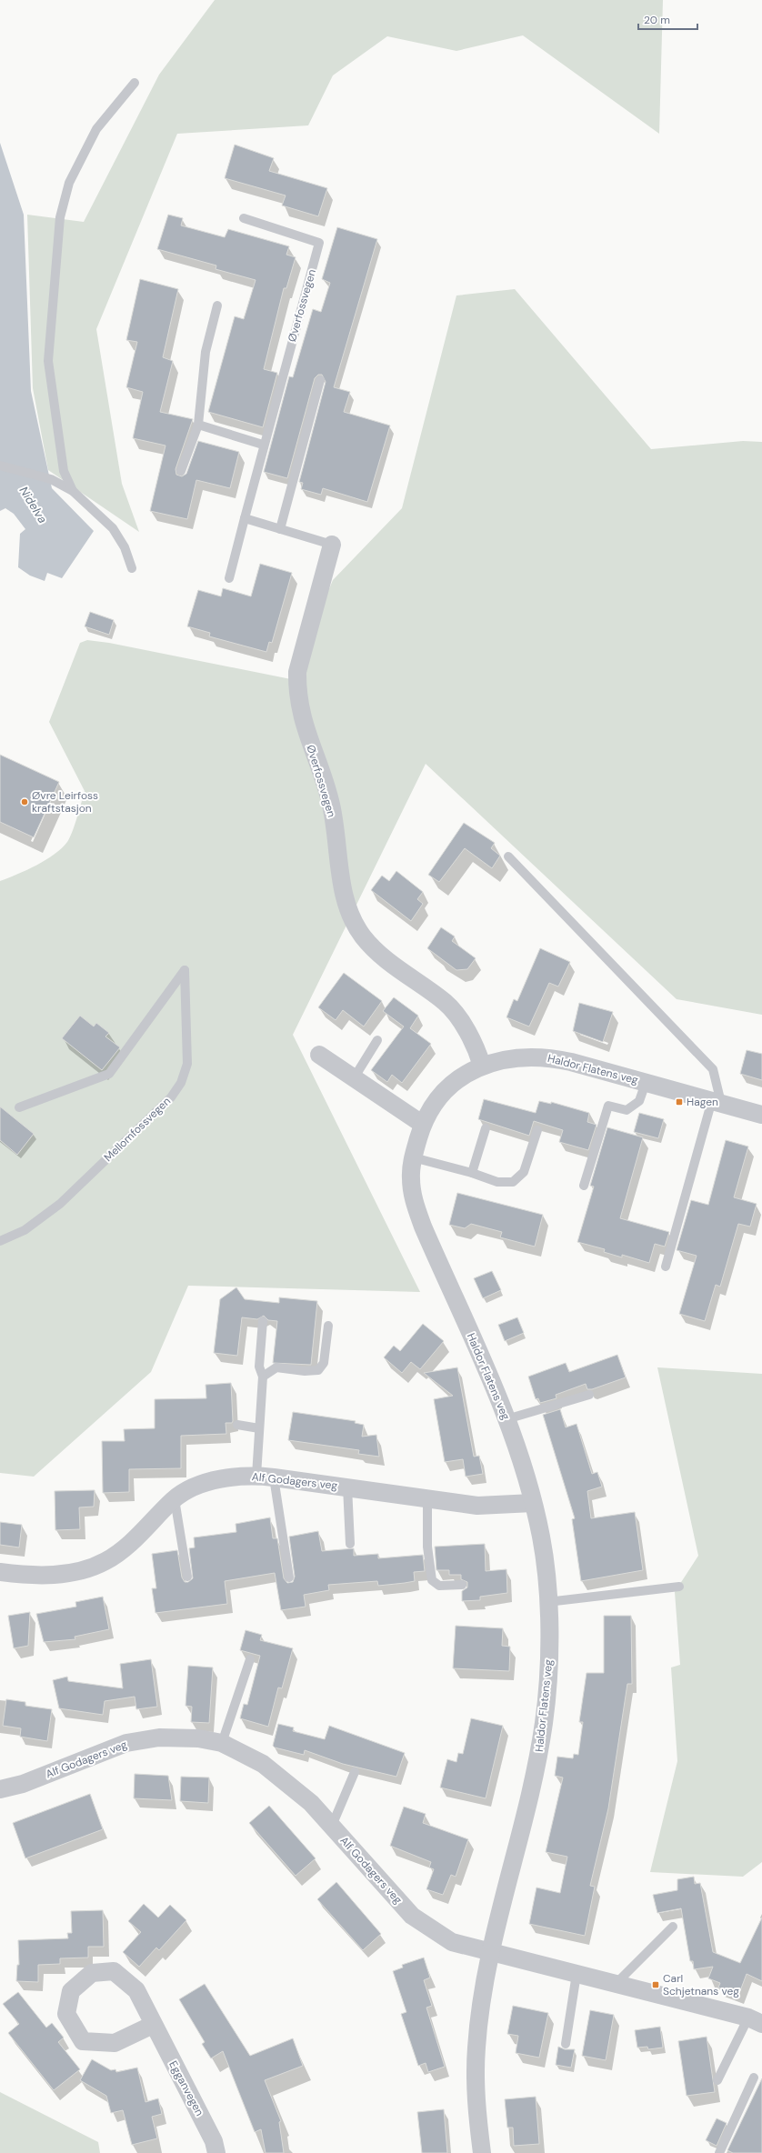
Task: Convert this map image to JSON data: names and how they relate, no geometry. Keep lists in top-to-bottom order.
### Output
{
  "streets": {
    "street": [
      "Øverfossvegen",
      "Haldor Flatens veg",
      "Alf Godagers veg",
      "Egganvegen"
    ],
    "lane": ["Mellomfossvegen"]
  },
  "crossings": [
    ["Øverfossvegen", "Haldor Flatens veg"],
    ["Haldor Flatens veg", "Alf Godagers veg"]
  ],
  "water": ["Nidelva"],
  "places": {
    "other": ["Øvre Leirfoss kraftstasjon"],
    "transit": ["Hagen", "Carl Schjetnans veg"]
  },
  "scale_bar": "20 m"
}
